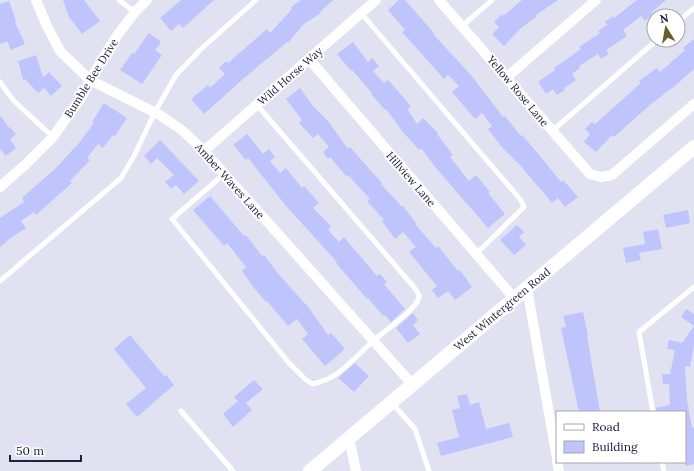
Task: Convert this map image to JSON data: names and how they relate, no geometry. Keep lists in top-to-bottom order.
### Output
{
  "streets": {
    "main road": ["West Wintergreen Road"],
    "street": [
      "Wild Horse Way",
      "Bumble Bee Drive",
      "Yellow Rose Lane",
      "Hillview Lane",
      "Amber Waves Lane"
    ]
  },
  "crossings": [
    ["Wild Horse Way", "Hillview Lane"],
    ["Wild Horse Way", "Amber Waves Lane"],
    ["Bumble Bee Drive", "Amber Waves Lane"],
    ["Hillview Lane", "West Wintergreen Road"],
    ["Amber Waves Lane", "West Wintergreen Road"]
  ],
  "legend": ["Road", "Building"],
  "scale_bar": "50 m",
  "north": "top"
}
